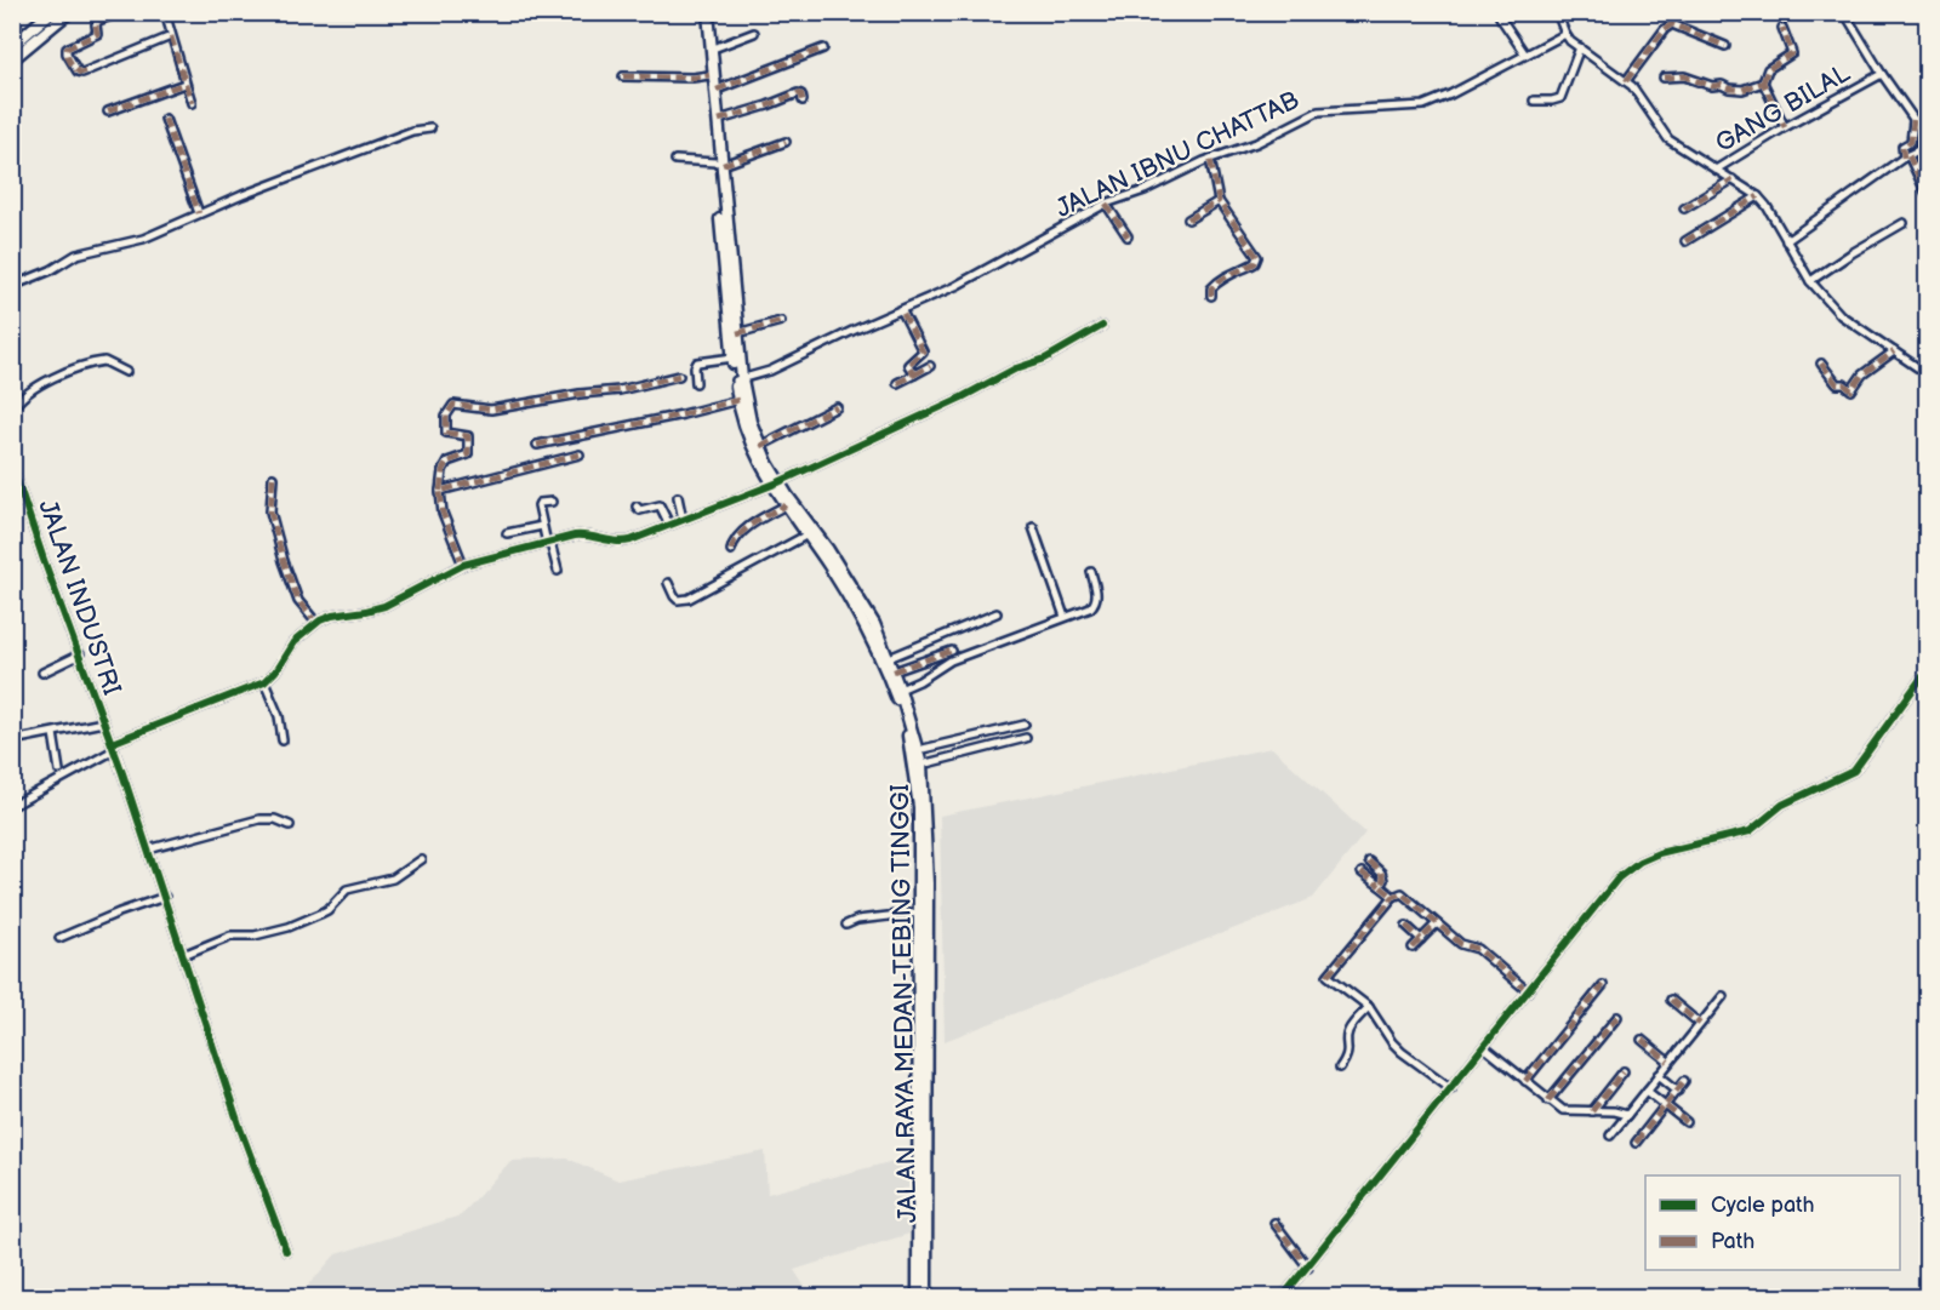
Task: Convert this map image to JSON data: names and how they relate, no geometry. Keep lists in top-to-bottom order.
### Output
{
  "streets": {
    "highway": ["JALAN RAYA MEDAN-TEBING TINGGI"],
    "street": ["GANG BILAL", "JALAN IBNU CHATTAB", "JALAN INDUSTRI"]
  },
  "crossings": [
    ["JALAN IBNU CHATTAB", "JALAN RAYA MEDAN-TEBING TINGGI"]
  ],
  "legend": ["Cycle path", "Path"]
}
